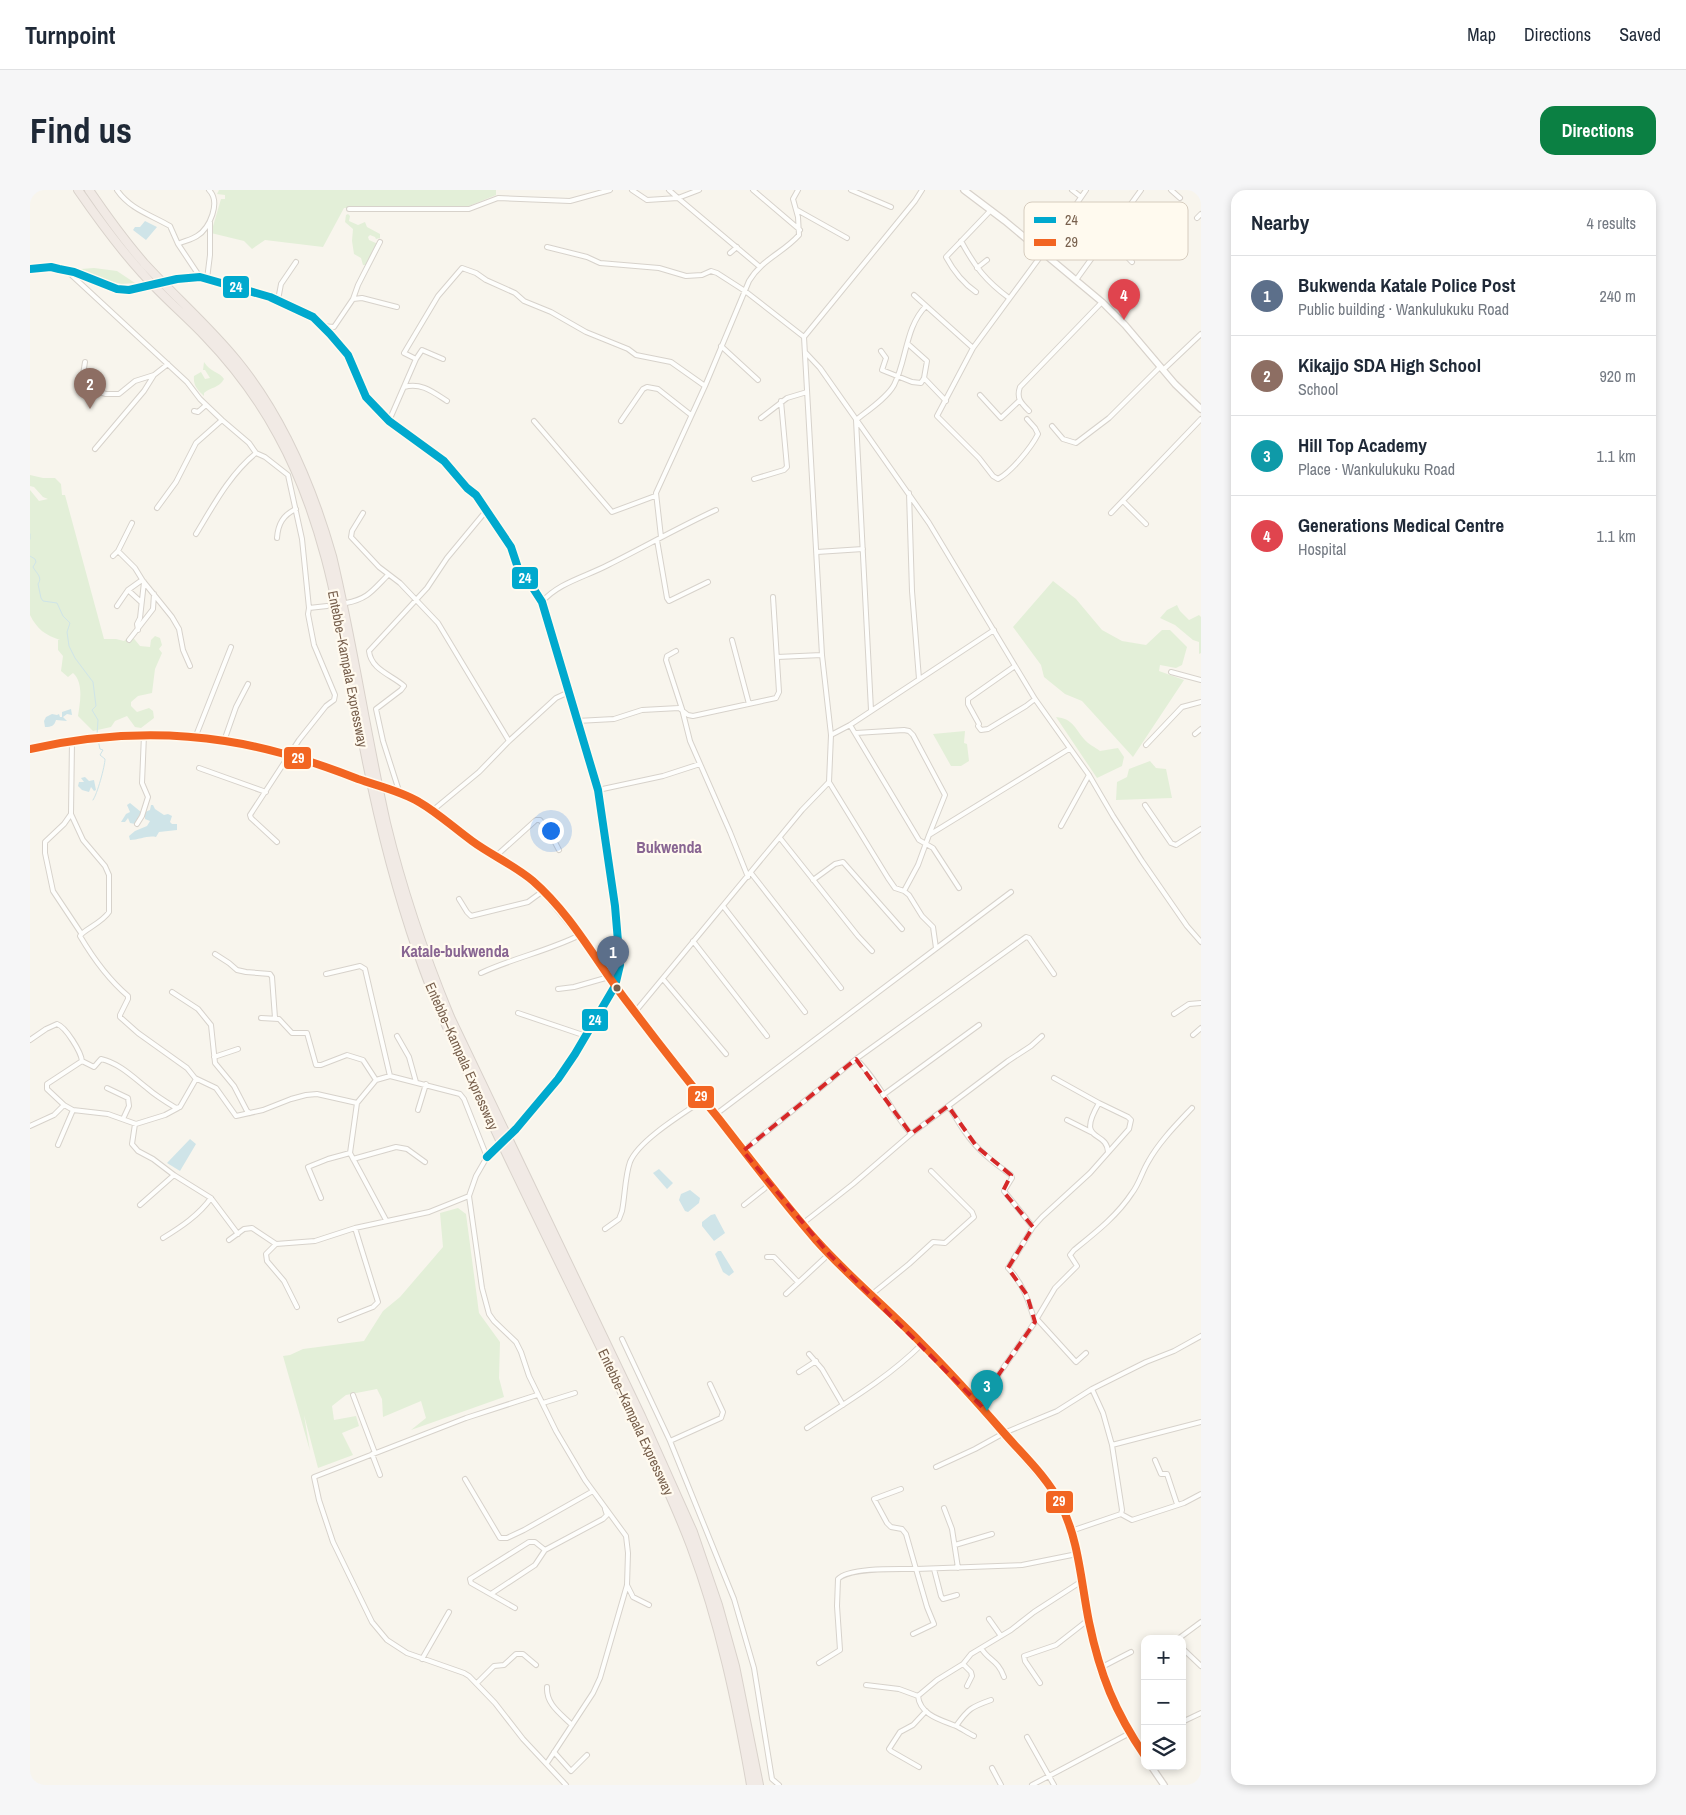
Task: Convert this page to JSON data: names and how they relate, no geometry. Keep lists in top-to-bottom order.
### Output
{
  "streets": {
    "highway": ["Entebbe–Kampala Expressway"]
  },
  "districts": ["Bukwenda", "Katale-bukwenda"],
  "lines": ["transit line 24", "transit line 29"],
  "legend": ["24", "29"],
  "page": {
    "header": "Turnpoint",
    "nav": ["Map", "Directions", "Saved"],
    "buttons": "Directions",
    "title": "Find us",
    "heading": ["Nearby", "4 results"],
    "list": [
      {
        "mark": "1",
        "name": "Bukwenda Katale Police Post",
        "note": "Public building · Wankulukuku Road",
        "value": "240 m"
      },
      {
        "mark": "2",
        "name": "Kikajjo SDA High School",
        "note": "School",
        "value": "920 m"
      },
      {
        "mark": "3",
        "name": "Hill Top Academy",
        "note": "Place · Wankulukuku Road",
        "value": "1.1 km"
      },
      {
        "mark": "4",
        "name": "Generations Medical Centre",
        "note": "Hospital",
        "value": "1.1 km"
      }
    ],
    "pins": [
      "4",
      "2",
      "1",
      "3"
    ],
    "map_buttons": ["+", "−"]
  }
}
